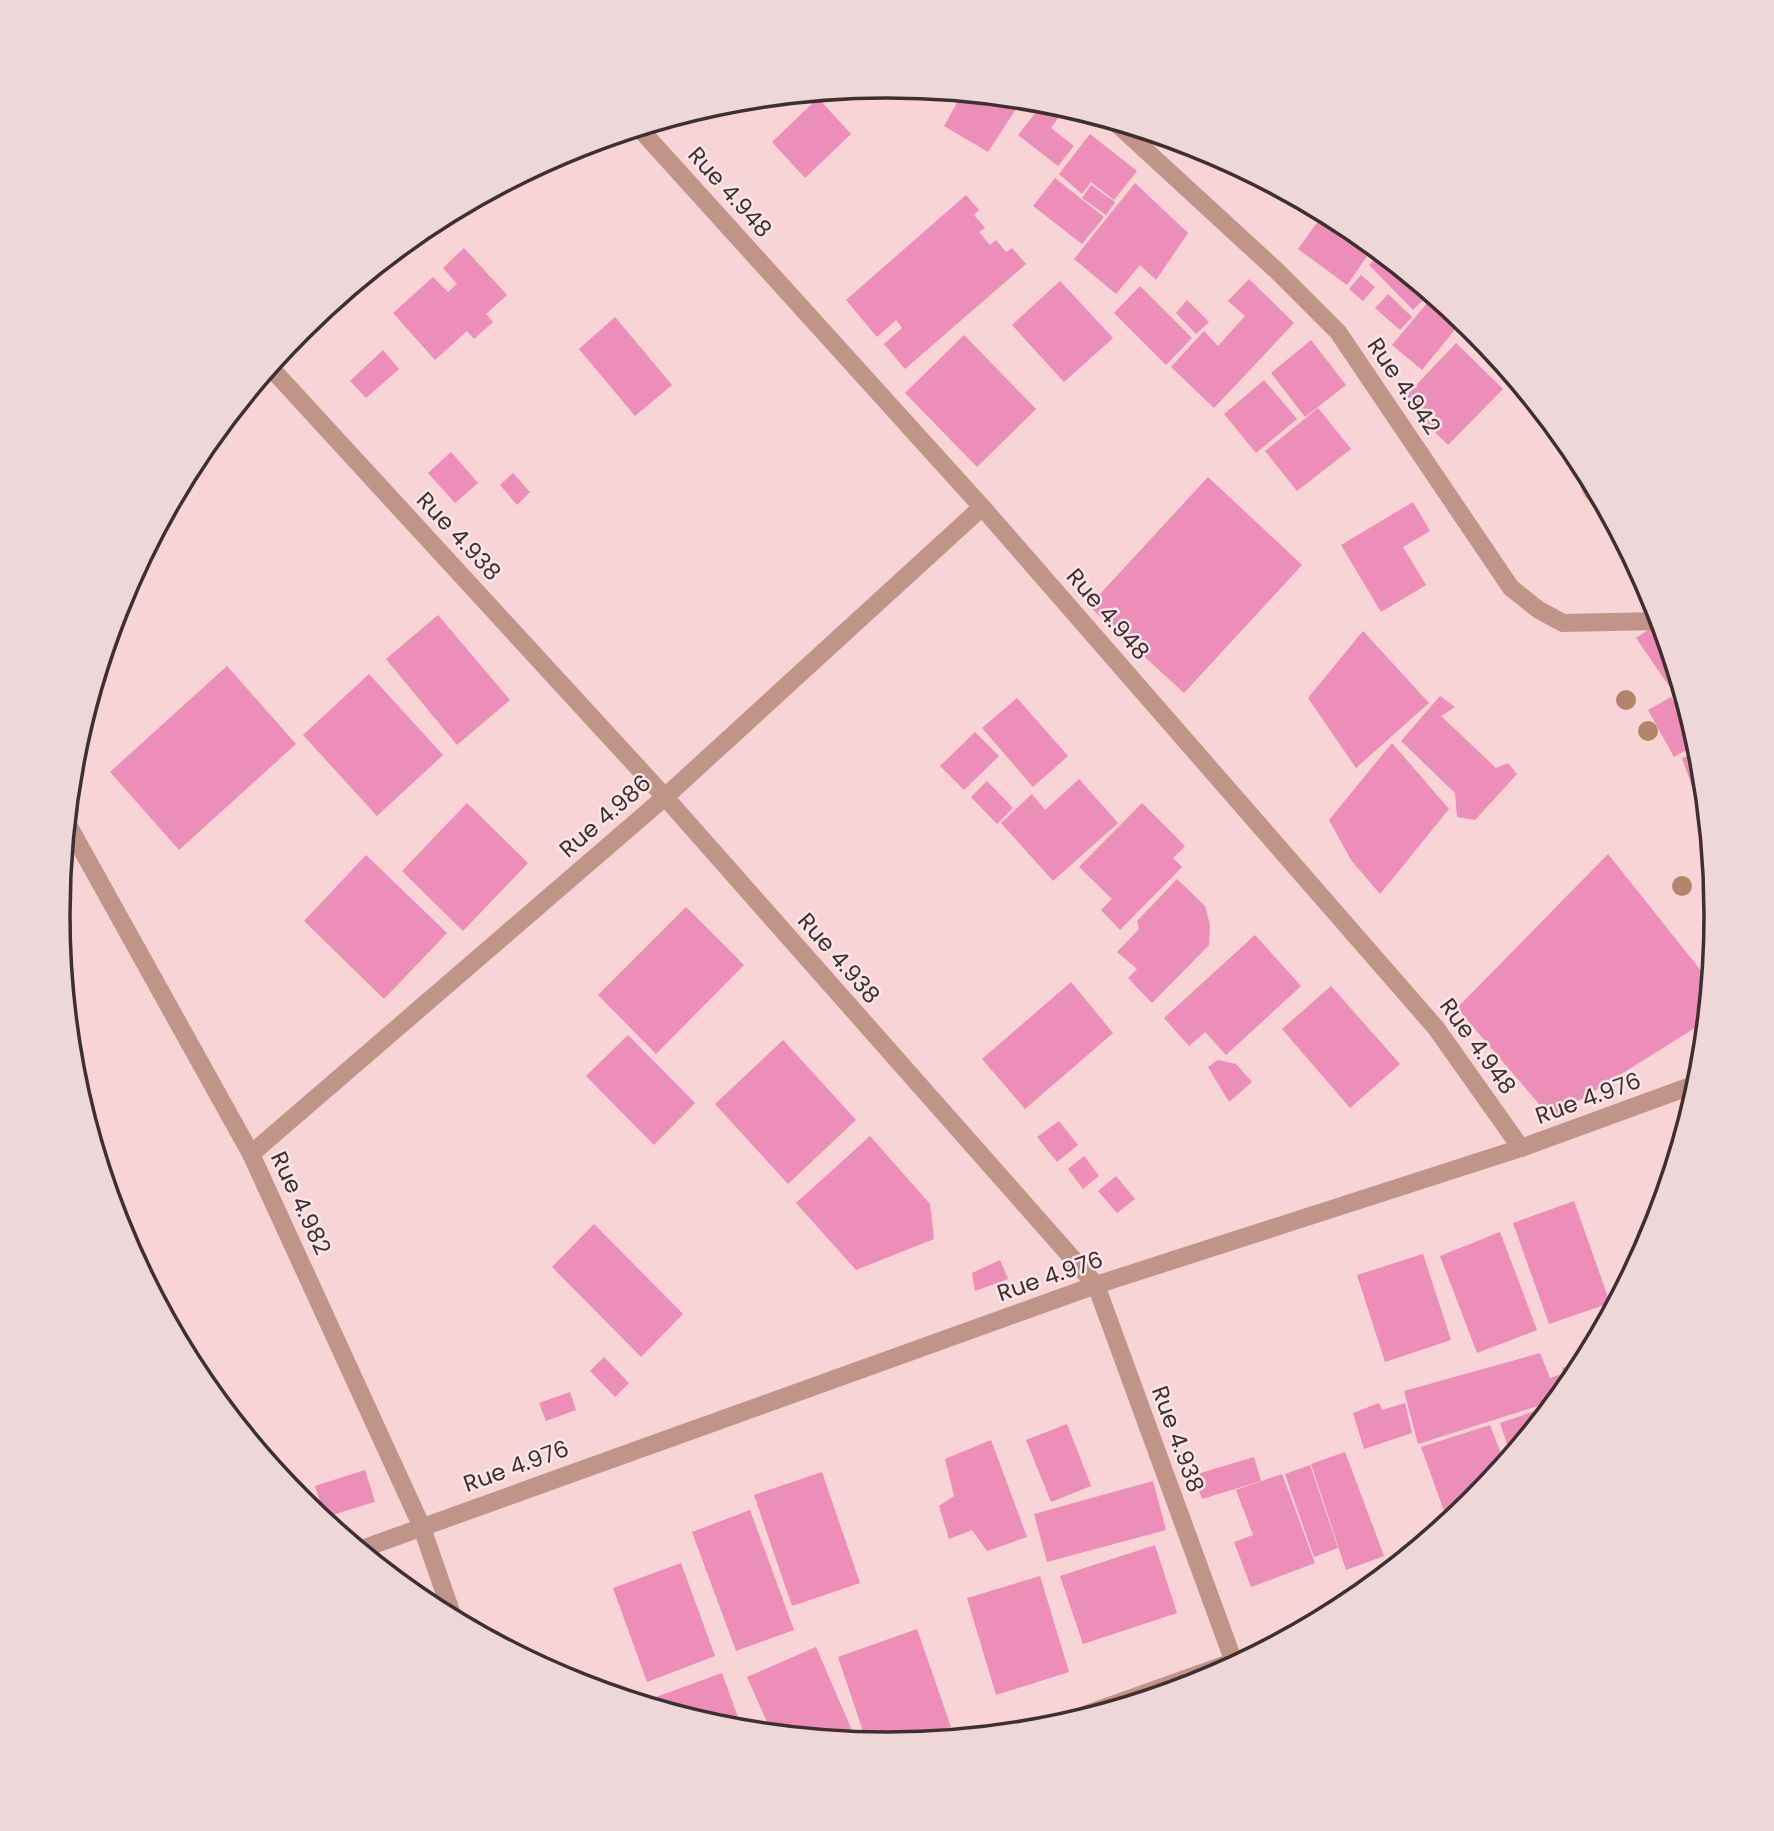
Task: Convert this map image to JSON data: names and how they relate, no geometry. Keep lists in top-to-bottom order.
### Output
{
  "streets": {
    "street": [
      "Rue 4.948",
      "Rue 4.942",
      "Rue 4.938",
      "Rue 4.986",
      "Rue 4.976",
      "Rue 4.982"
    ]
  },
  "crossings": [
    ["Rue 4.948", "Rue 4.986"],
    ["Rue 4.948", "Rue 4.976"],
    ["Rue 4.938", "Rue 4.986"],
    ["Rue 4.938", "Rue 4.976"],
    ["Rue 4.986", "Rue 4.982"],
    ["Rue 4.976", "Rue 4.982"]
  ]
}
